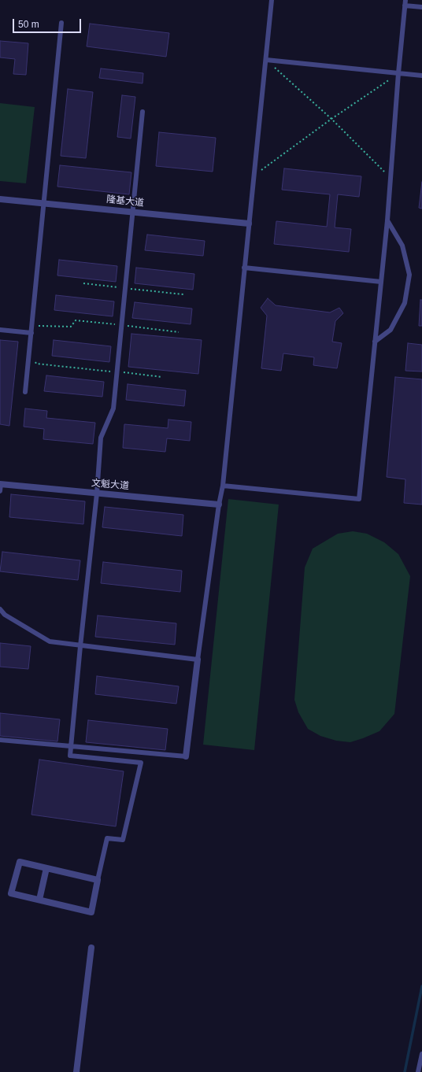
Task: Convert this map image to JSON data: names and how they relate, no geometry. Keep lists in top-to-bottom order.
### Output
{
  "streets": {
    "street": ["隆基大道", "文魁大道"]
  },
  "scale_bar": "50 m"
}
